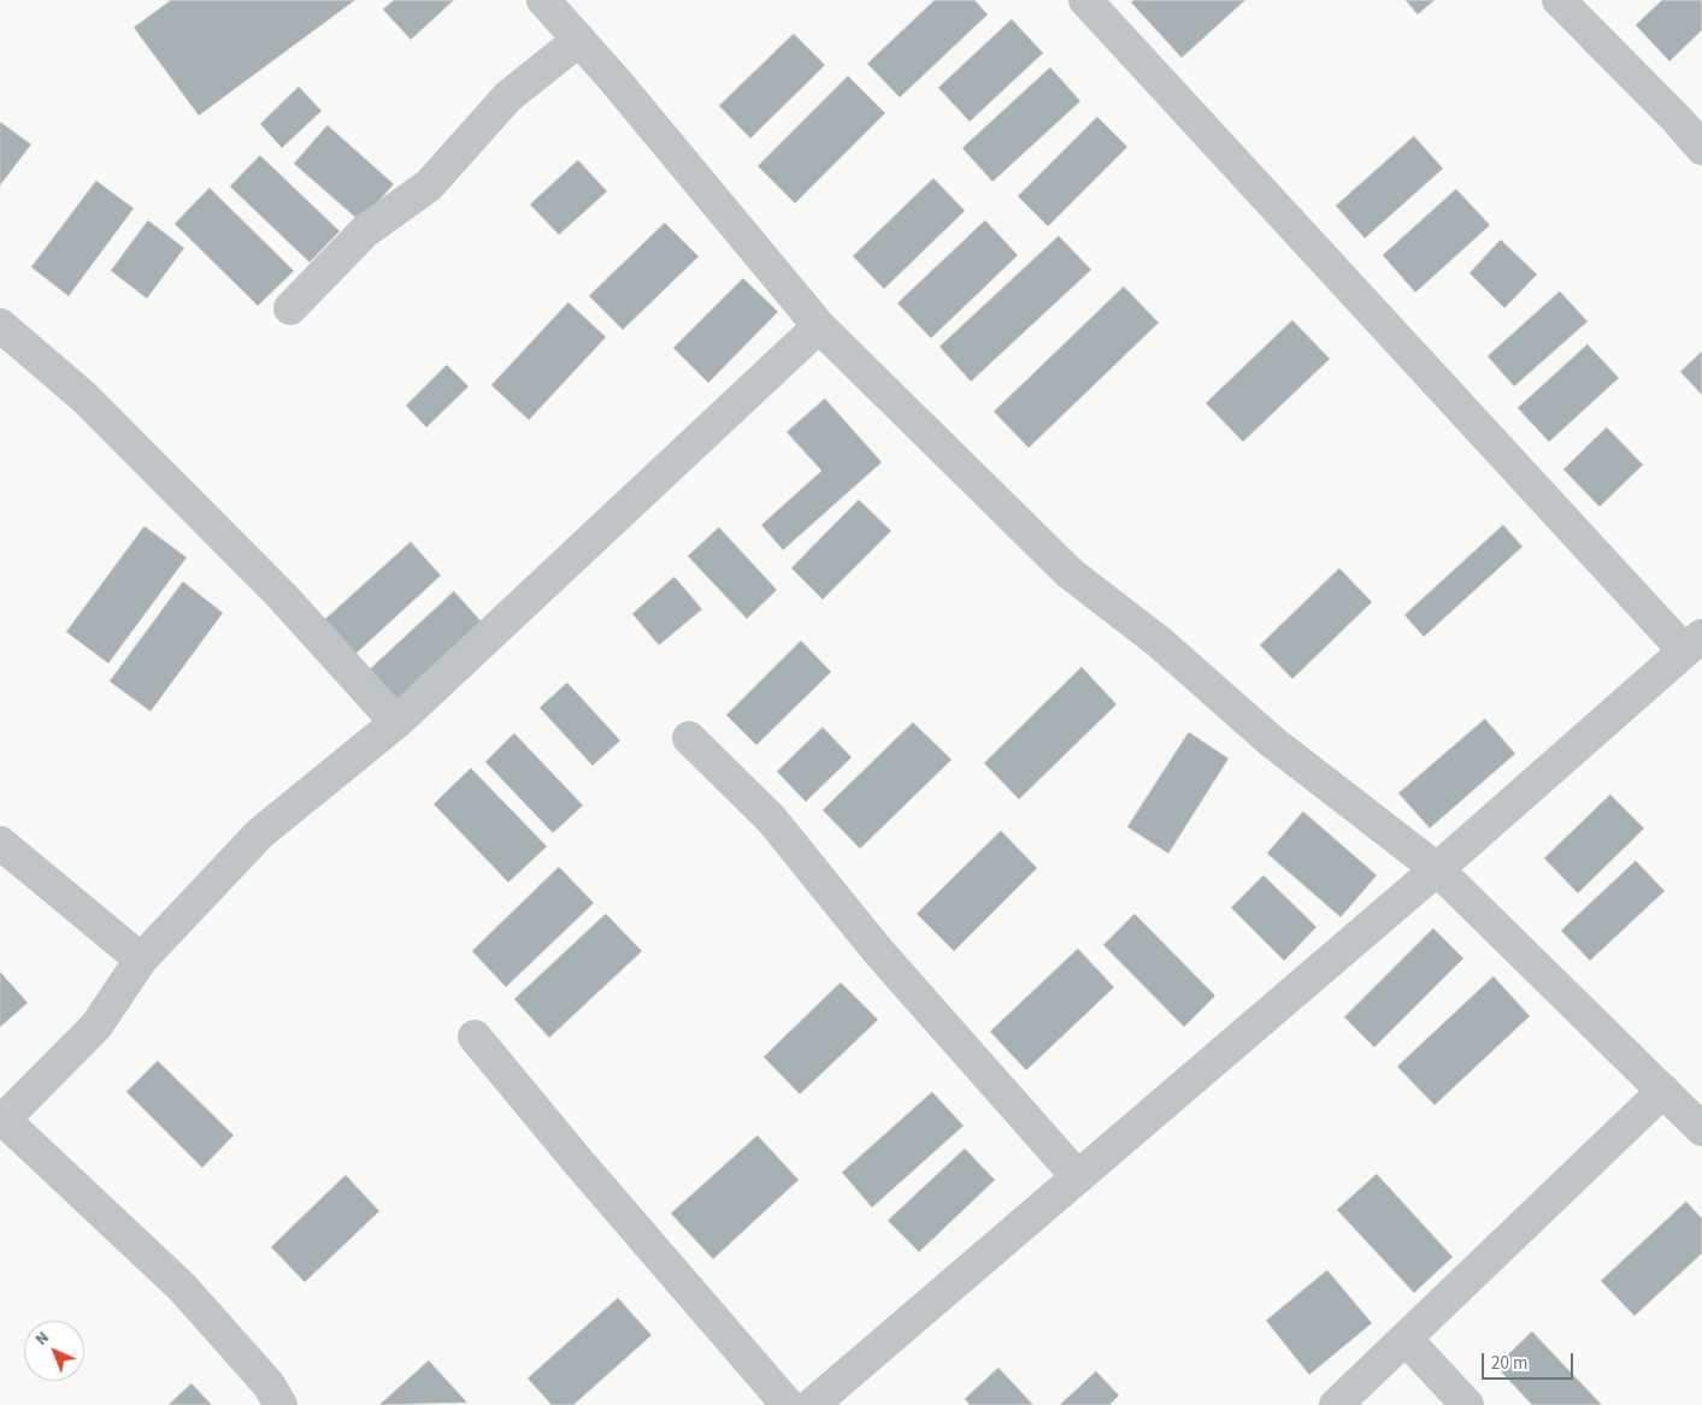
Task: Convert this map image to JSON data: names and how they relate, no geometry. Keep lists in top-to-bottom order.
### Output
{
  "scale_bar": "20 m",
  "north": "top left"
}
